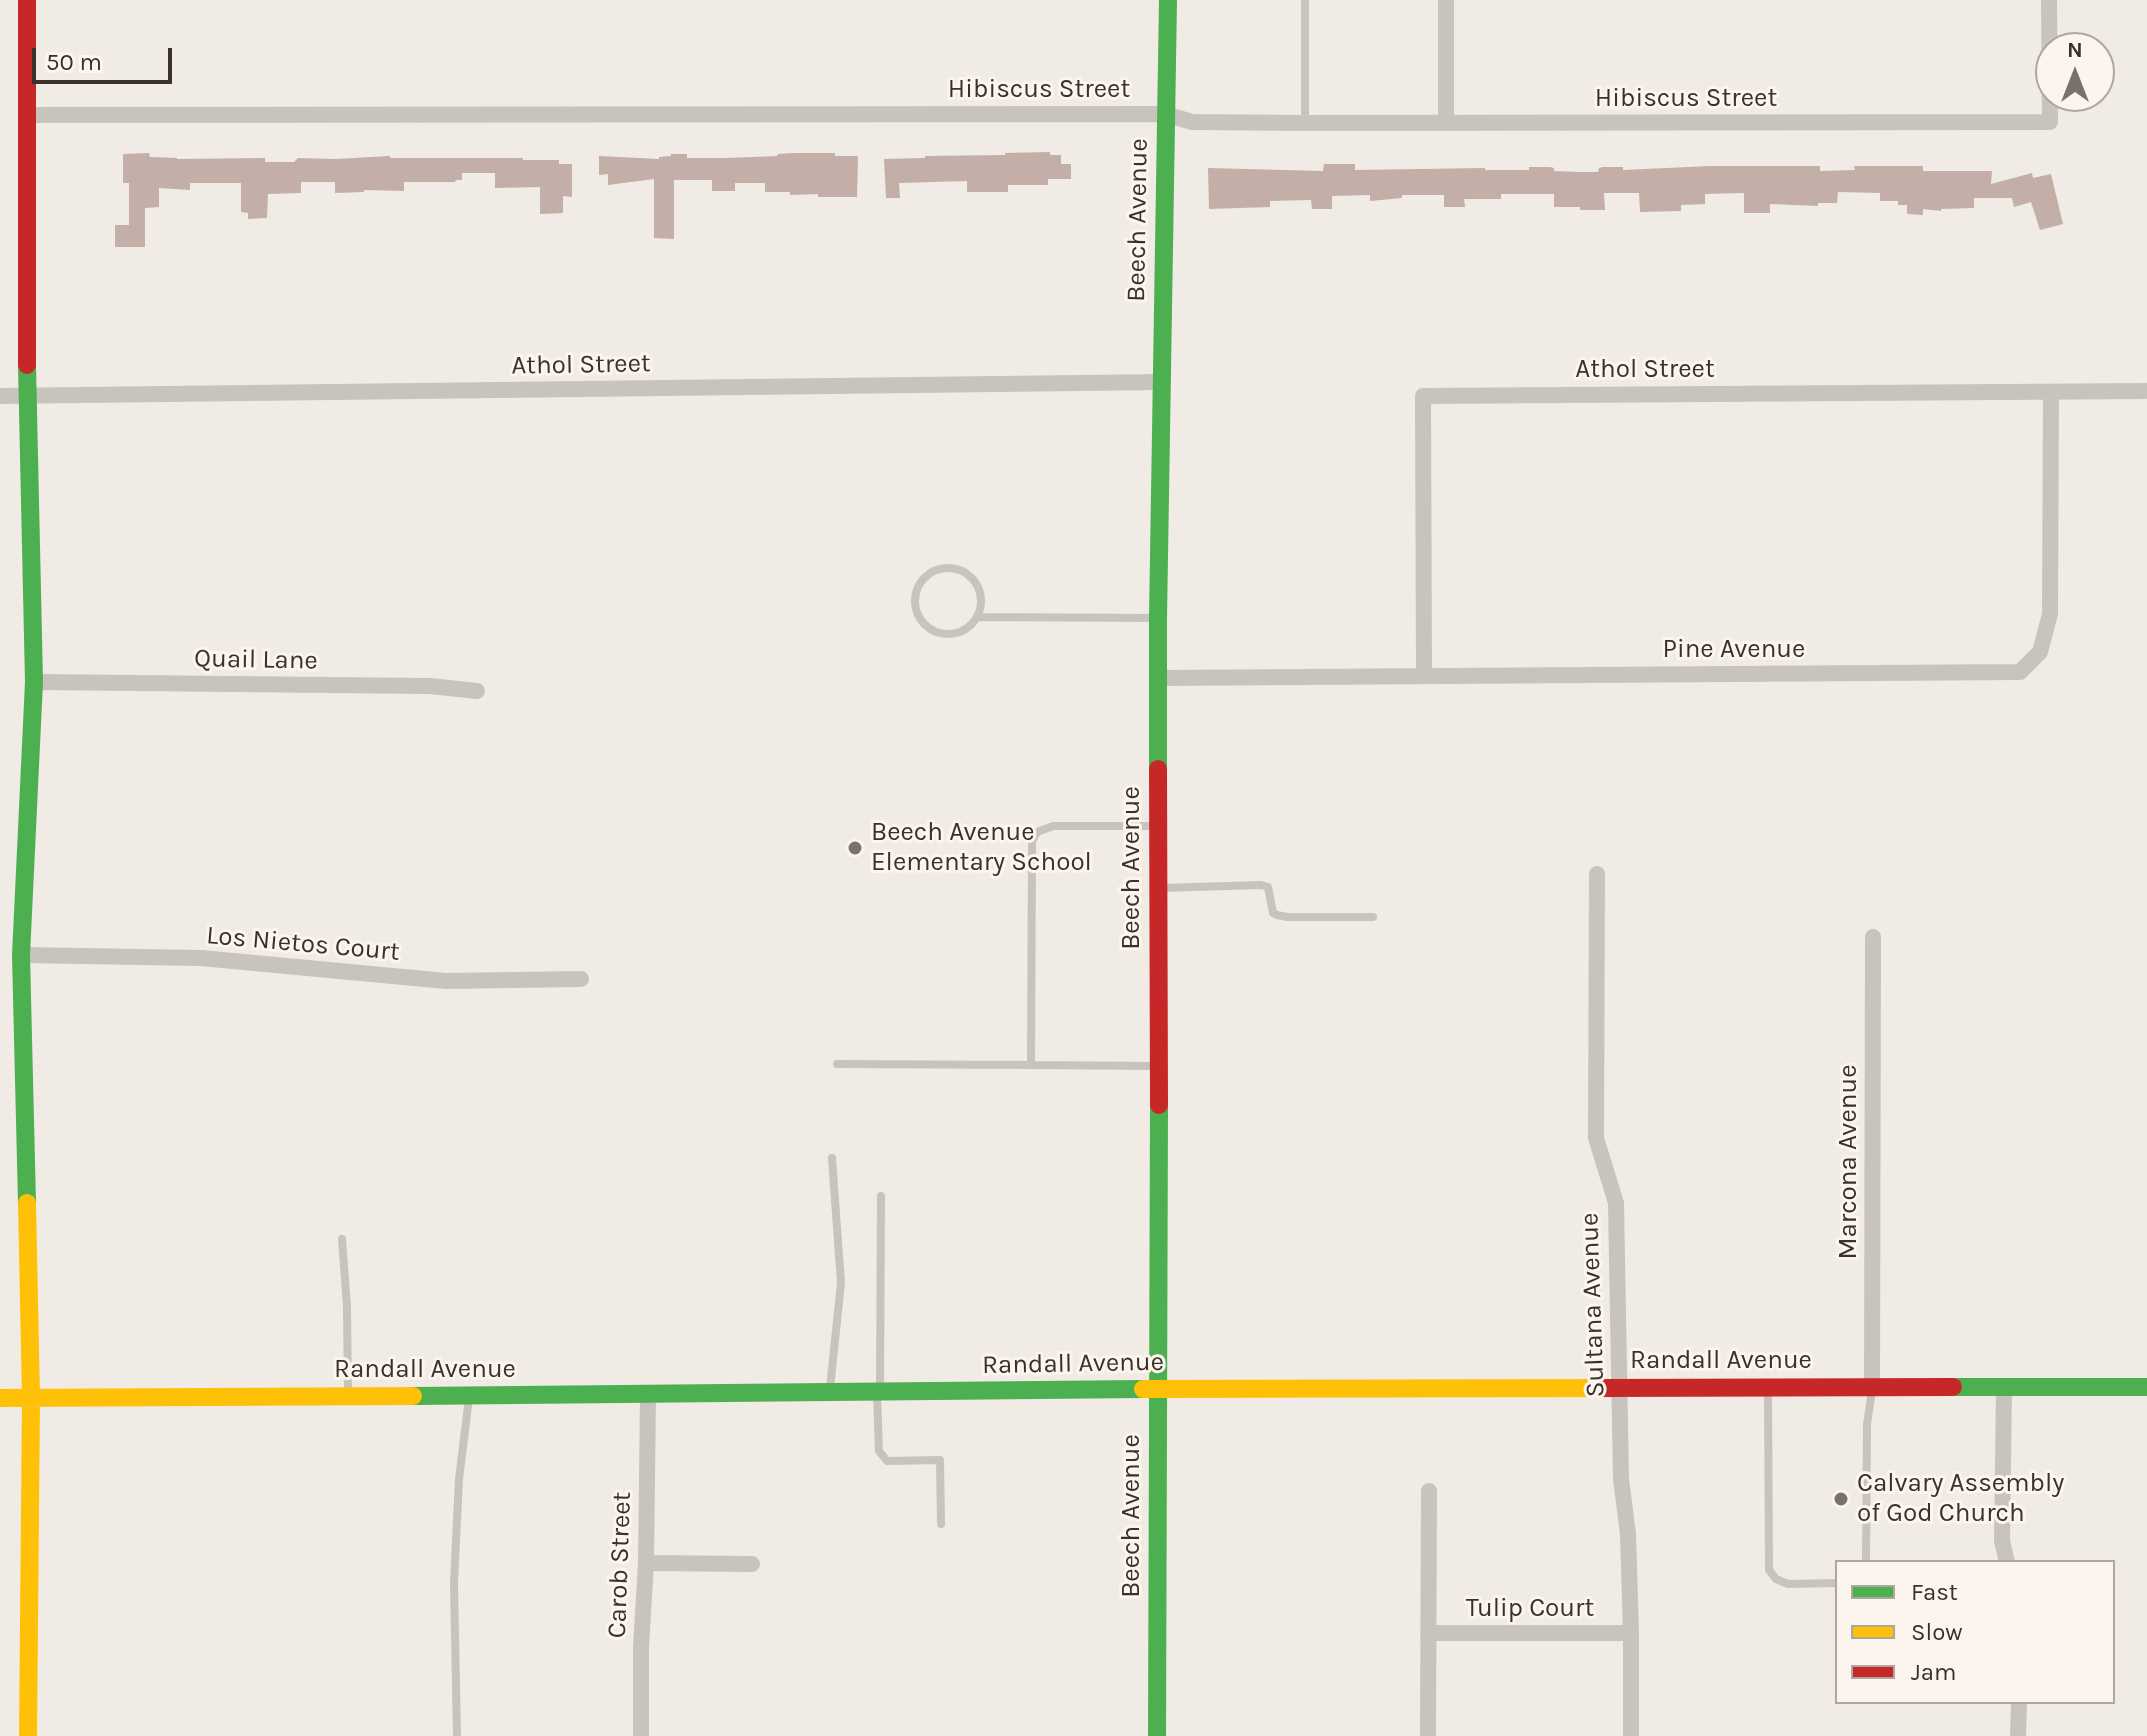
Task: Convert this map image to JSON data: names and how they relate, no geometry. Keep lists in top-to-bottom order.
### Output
{
  "streets": {
    "street": [
      "Hibiscus Street",
      "Beech Avenue",
      "Athol Street",
      "Pine Avenue",
      "Quail Lane",
      "Los Nietos Court",
      "Marcona Avenue",
      "Sultana Avenue",
      "Randall Avenue",
      "Carob Street",
      "Tulip Court"
    ]
  },
  "crossings": [
    ["Hibiscus Street", "Beech Avenue"],
    ["Beech Avenue", "Athol Street"],
    ["Beech Avenue", "Pine Avenue"],
    ["Beech Avenue", "Randall Avenue"],
    ["Athol Street", "Pine Avenue"],
    ["Marcona Avenue", "Randall Avenue"],
    ["Sultana Avenue", "Randall Avenue"],
    ["Sultana Avenue", "Tulip Court"],
    ["Randall Avenue", "Carob Street"]
  ],
  "places": ["Beech Avenue Elementary School", "Calvary Assembly of God Church"],
  "legend": ["Fast", "Slow", "Jam"],
  "scale_bar": "50 m",
  "north": "top"
}
